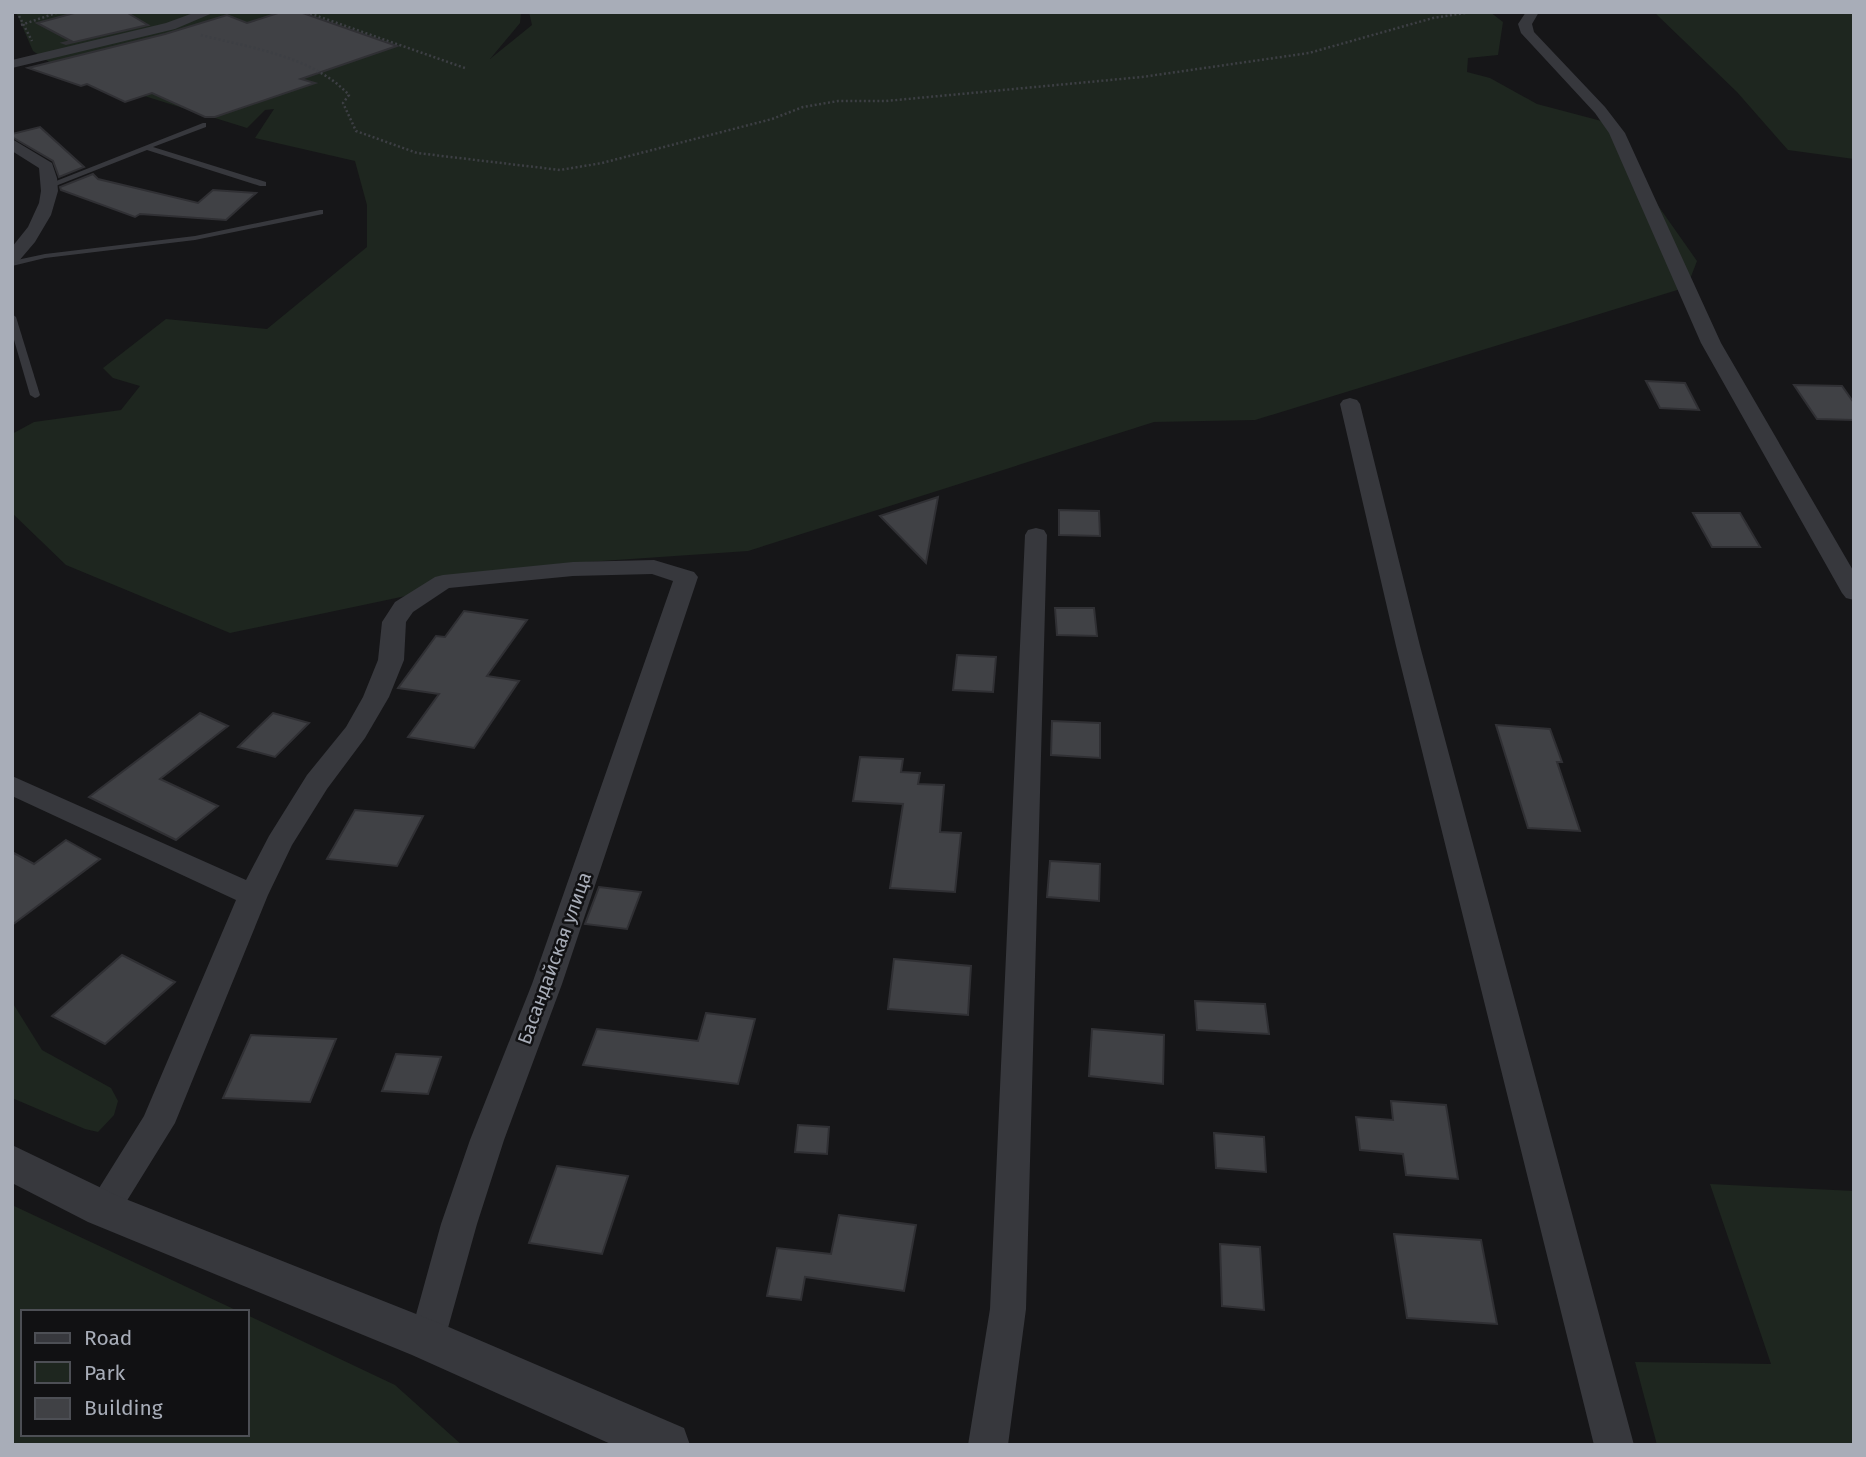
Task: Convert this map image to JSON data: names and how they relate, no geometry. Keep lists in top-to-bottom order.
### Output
{
  "streets": {
    "street": ["Басандайская улица"]
  },
  "legend": ["Road", "Park", "Building"]
}
